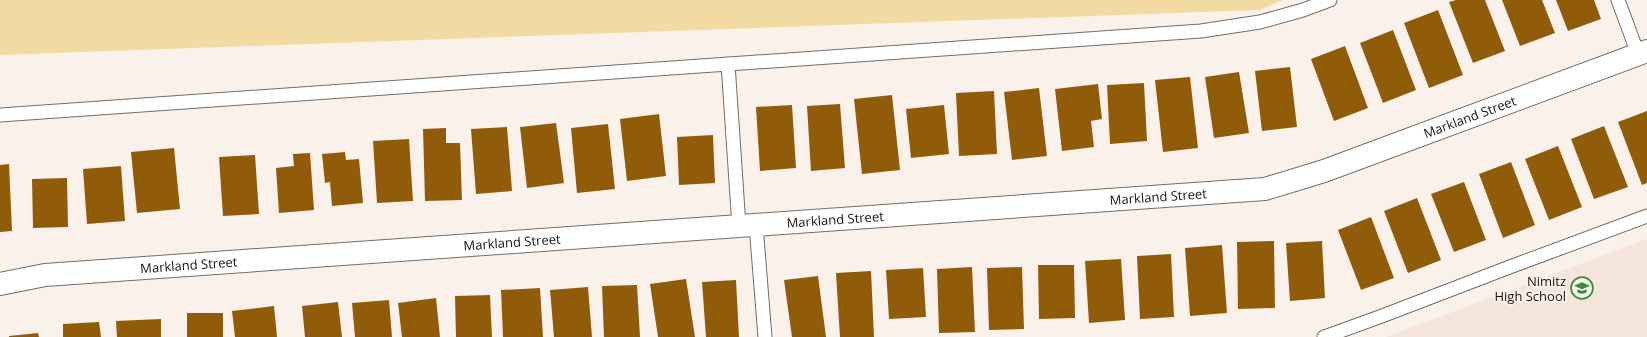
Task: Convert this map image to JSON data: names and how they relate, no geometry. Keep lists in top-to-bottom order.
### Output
{
  "streets": {
    "street": ["Markland Street"]
  },
  "places": {
    "school or university": ["Nimitz High School"]
  }
}
